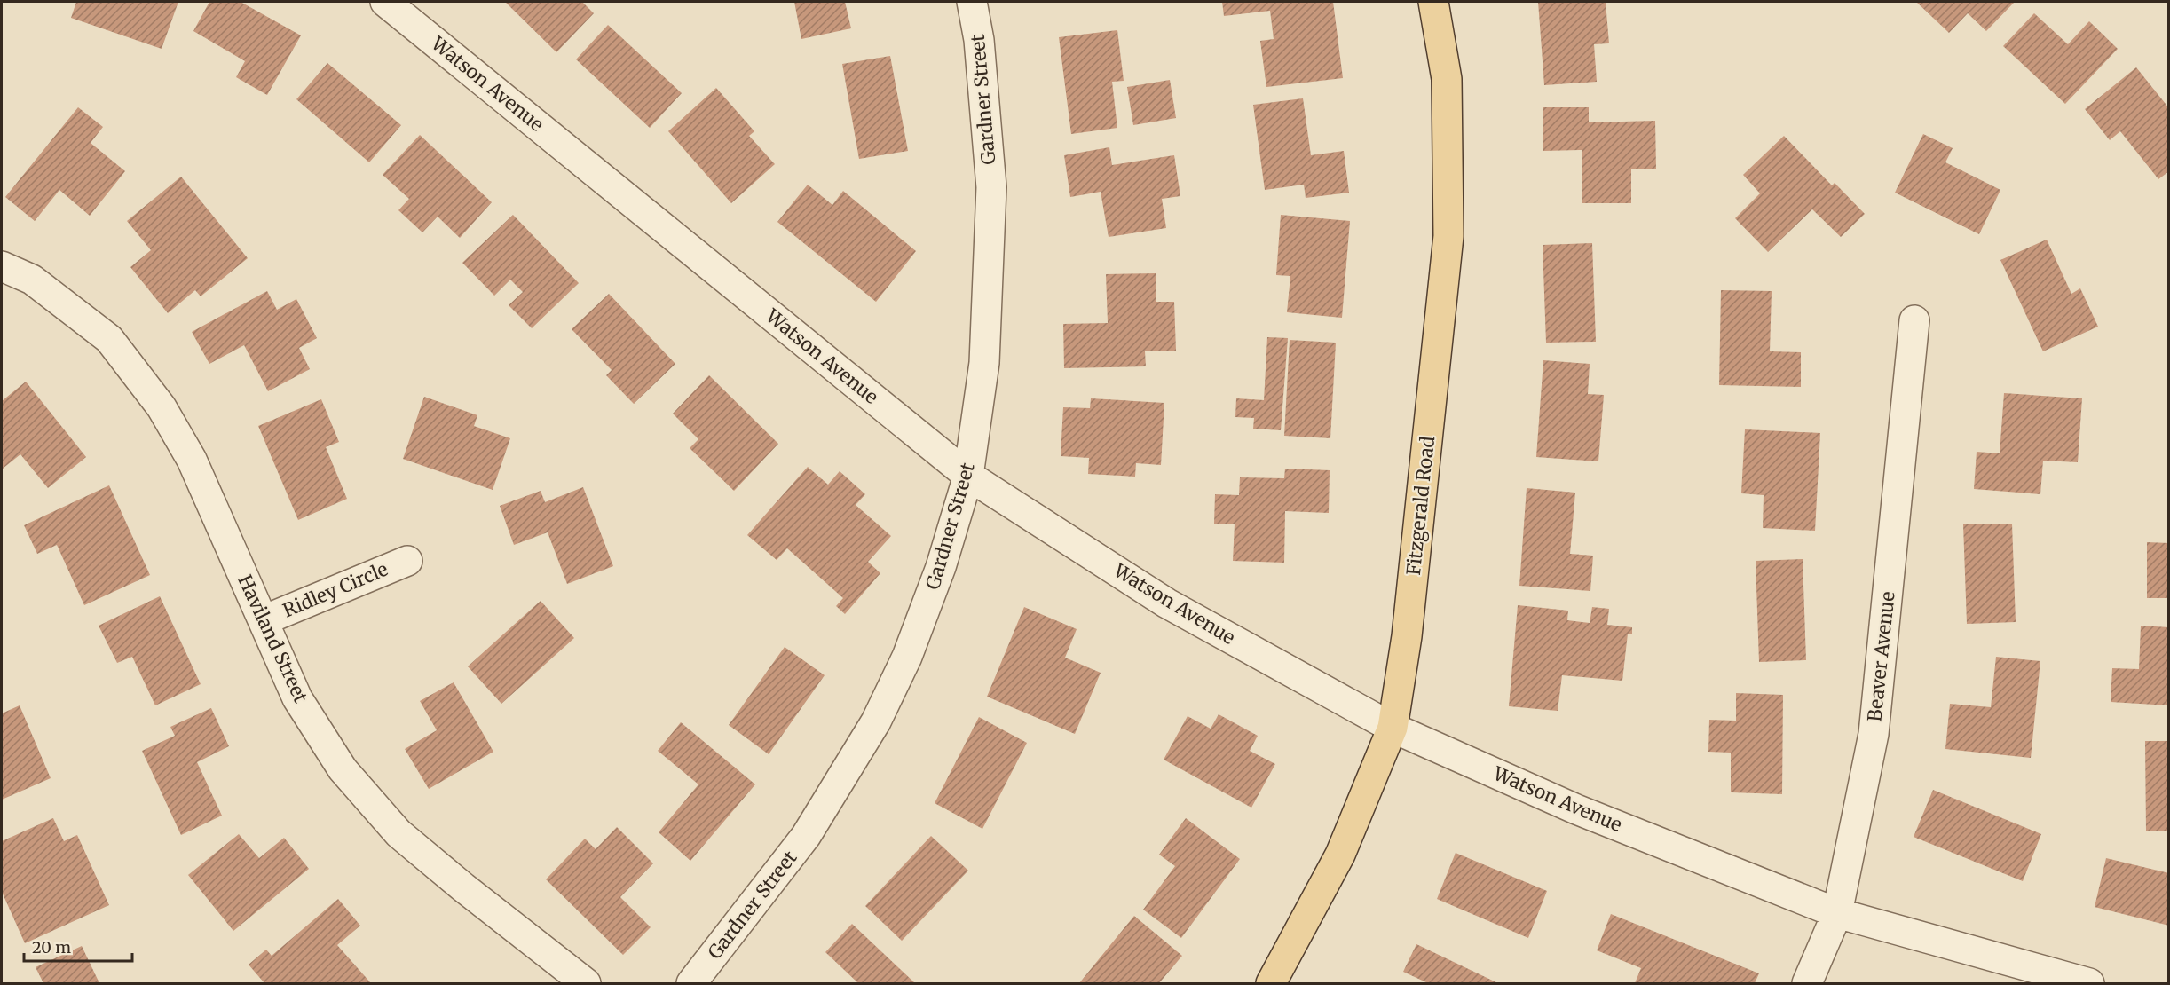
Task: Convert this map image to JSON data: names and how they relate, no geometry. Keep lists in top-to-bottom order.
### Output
{
  "streets": {
    "main road": ["Fitzgerald Road"],
    "street": [
      "Watson Avenue",
      "Gardner Street",
      "Ridley Circle",
      "Haviland Street",
      "Beaver Avenue"
    ]
  },
  "crossings": [
    ["Watson Avenue", "Gardner Street"],
    ["Watson Avenue", "Fitzgerald Road"],
    ["Watson Avenue", "Beaver Avenue"],
    ["Ridley Circle", "Haviland Street"]
  ],
  "scale_bar": "20 m"
}
